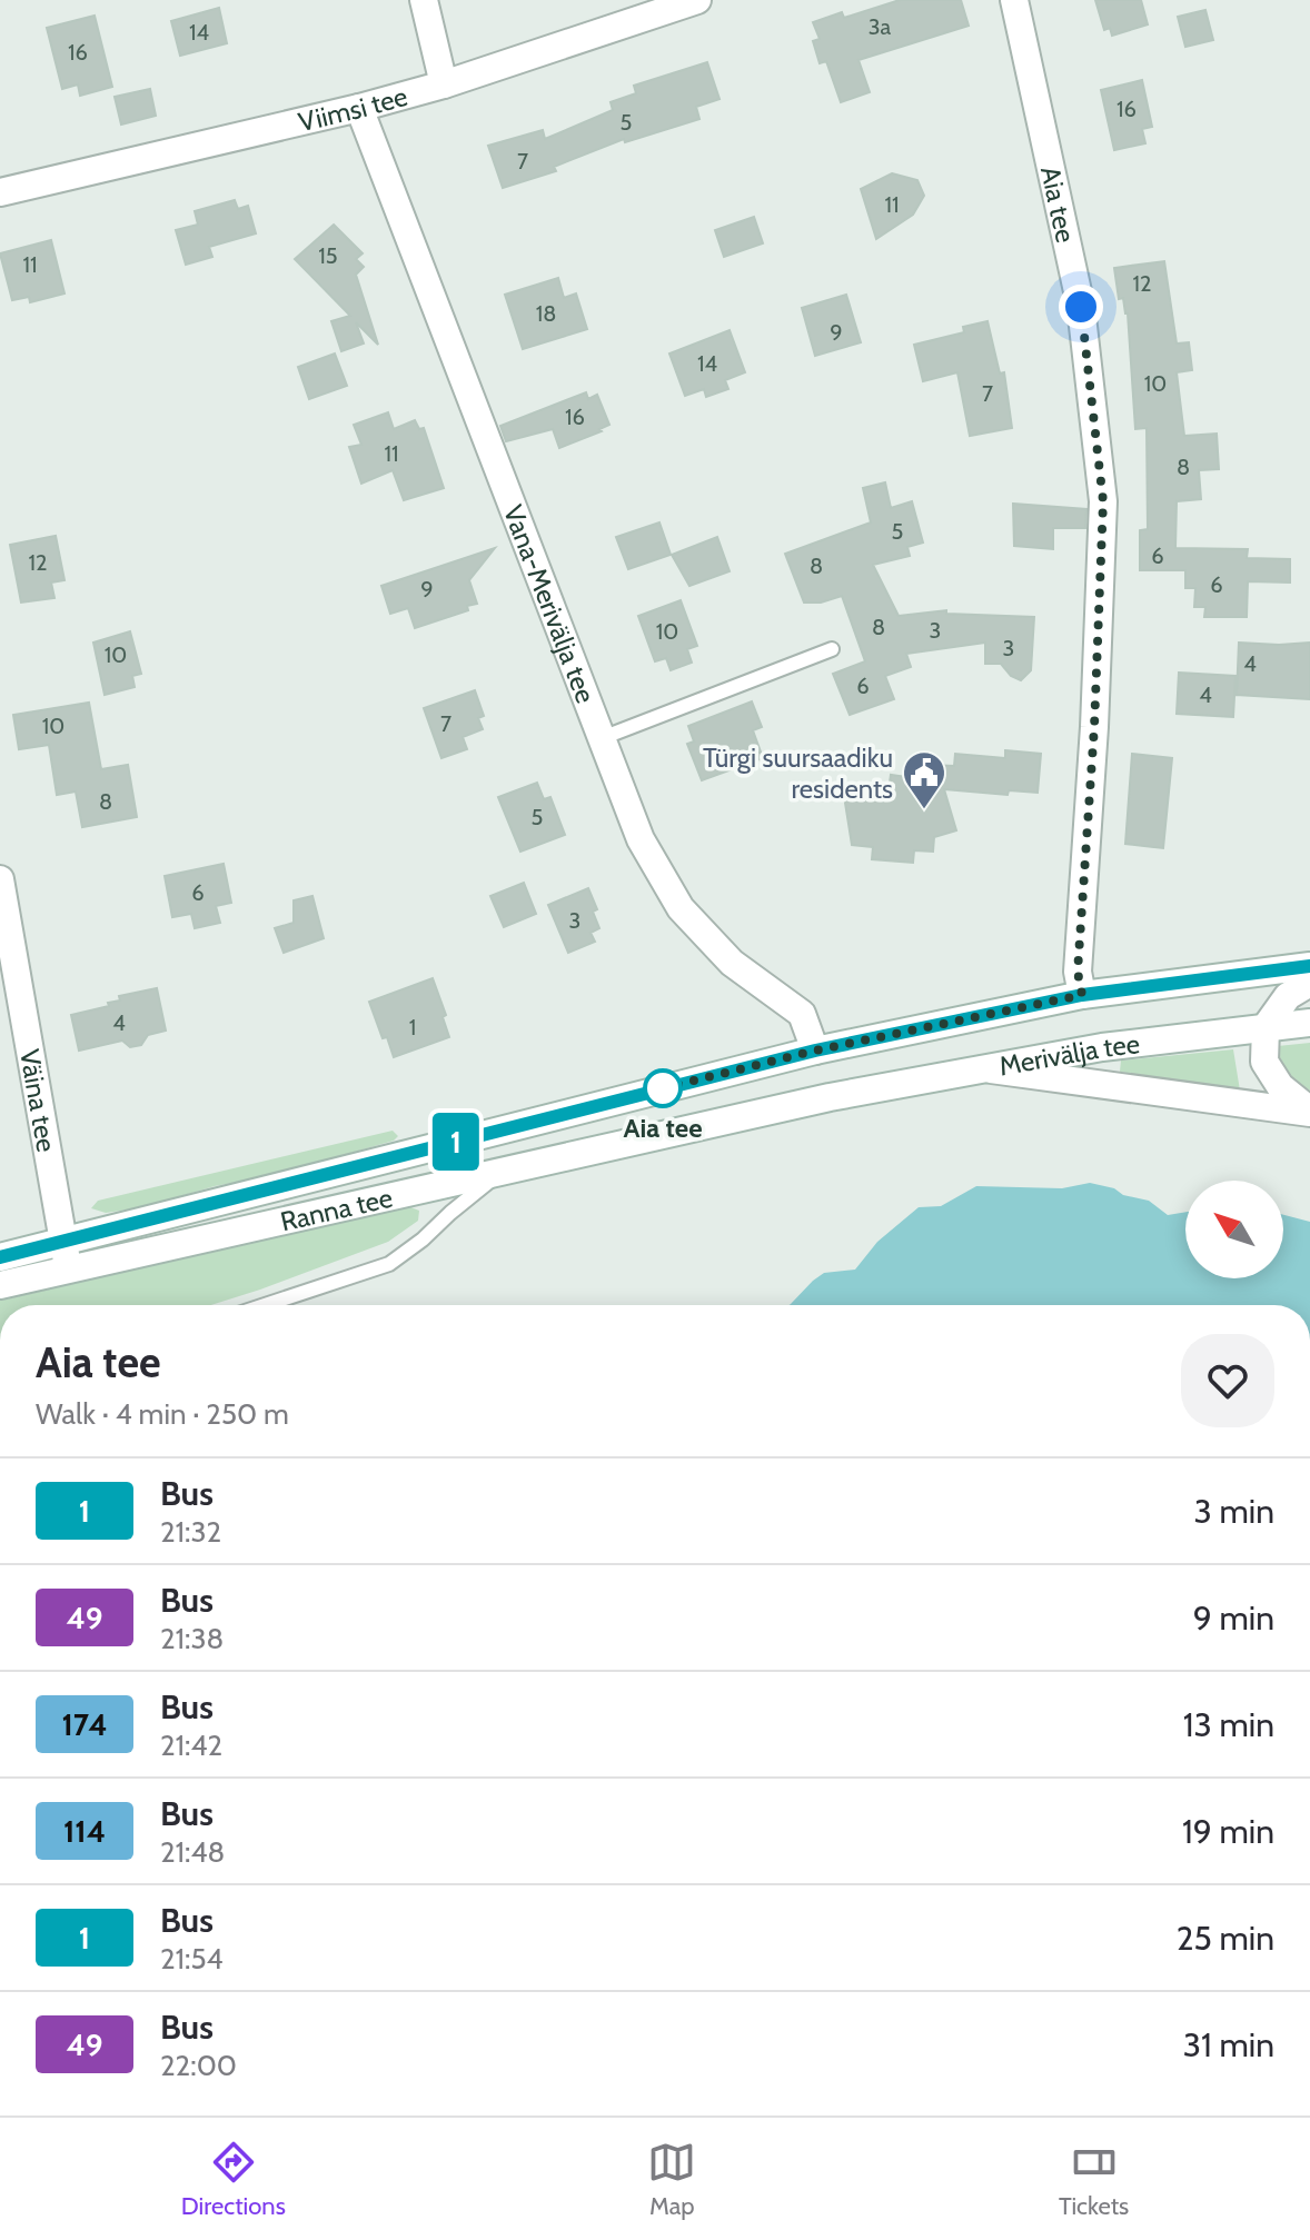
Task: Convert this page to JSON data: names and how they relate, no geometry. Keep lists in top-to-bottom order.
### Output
{
  "streets": {
    "street": [
      "Viimsi tee",
      "Aia tee",
      "Vana-Merivälja tee",
      "Merivälja tee",
      "Väina tee",
      "Ranna tee"
    ]
  },
  "crossings": [
    ["Viimsi tee", "Vana-Merivälja tee"],
    ["Aia tee", "Merivälja tee"],
    ["Vana-Merivälja tee", "Merivälja tee"],
    ["Vana-Merivälja tee", "Ranna tee"],
    ["Merivälja tee", "Ranna tee"],
    ["Väina tee", "Ranna tee"]
  ],
  "places": {
    "public building": ["Türgi suursaadiku residents"],
    "other": ["Aia tee"]
  },
  "lines": ["bus line 1"],
  "house_numbers": [
    "3a",
    "14",
    "16",
    "16",
    "5",
    "7",
    "11",
    "15",
    "11",
    "12",
    "18",
    "9",
    "14",
    "10",
    "7",
    "16",
    "11",
    "8",
    "5",
    "6",
    "12",
    "8",
    "6",
    "9",
    "8",
    "3",
    "10",
    "3",
    "10",
    "4",
    "6",
    "4",
    "7",
    "10",
    "8",
    "5",
    "6",
    "3",
    "4",
    "1"
  ],
  "north": "top left",
  "page": {
    "on_map": "1",
    "heading": ["Aia tee", "Walk · 4 min · 250 m"],
    "list": [
      {
        "mark": "1",
        "name": "Bus",
        "note": "21:32",
        "value": "3 min"
      },
      {
        "mark": "49",
        "name": "Bus",
        "note": "21:38",
        "value": "9 min"
      },
      {
        "mark": "174",
        "name": "Bus",
        "note": "21:42",
        "value": "13 min"
      },
      {
        "mark": "114",
        "name": "Bus",
        "note": "21:48",
        "value": "19 min"
      },
      {
        "mark": "1",
        "name": "Bus",
        "note": "21:54",
        "value": "25 min"
      },
      {
        "mark": "49",
        "name": "Bus",
        "note": "22:00",
        "value": "31 min"
      }
    ],
    "tabs": ["Directions", "Map", "Tickets"]
  }
}
